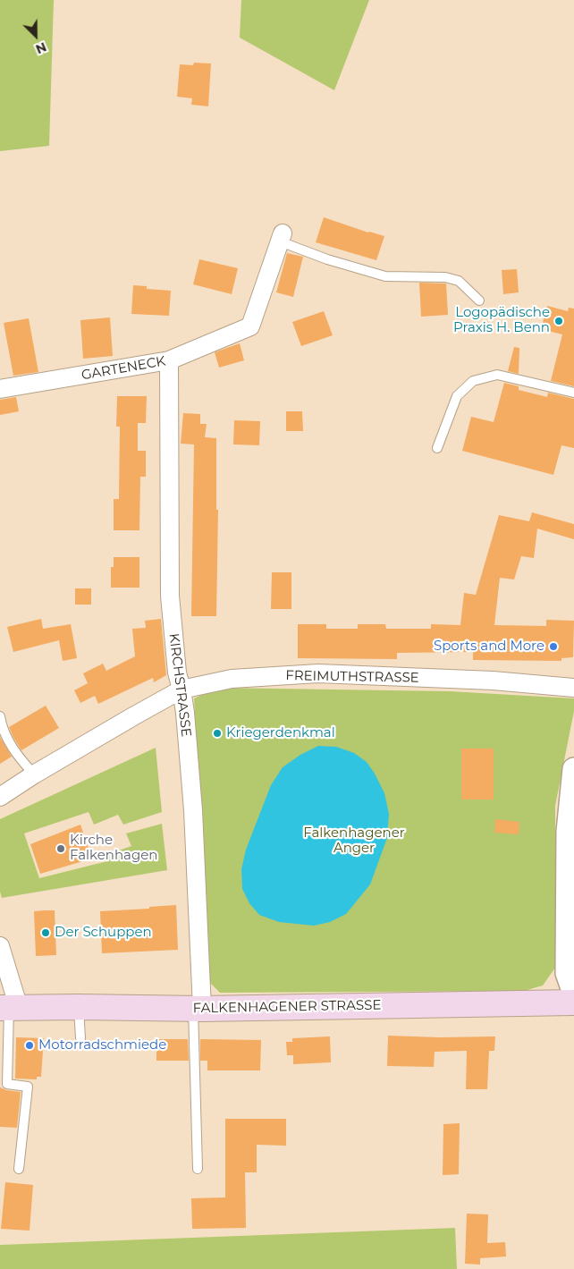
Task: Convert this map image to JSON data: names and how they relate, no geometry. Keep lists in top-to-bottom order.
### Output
{
  "streets": {
    "main road": ["FALKENHAGENER STRASSE"],
    "street": ["GARTENECK", "FREIMUTHSTRASSE", "KIRCHSTRASSE"]
  },
  "crossings": [
    ["GARTENECK", "KIRCHSTRASSE"],
    ["FREIMUTHSTRASSE", "KIRCHSTRASSE"],
    ["KIRCHSTRASSE", "FALKENHAGENER STRASSE"]
  ],
  "parks": ["Falkenhagener Anger"],
  "places": [
    "Logopädische Praxis H. Benn",
    "Sports and More",
    "Kriegerdenkmal",
    "Kirche Falkenhagen",
    "Der Schuppen",
    "Motorradschmiede"
  ],
  "north": "bottom right"
}
